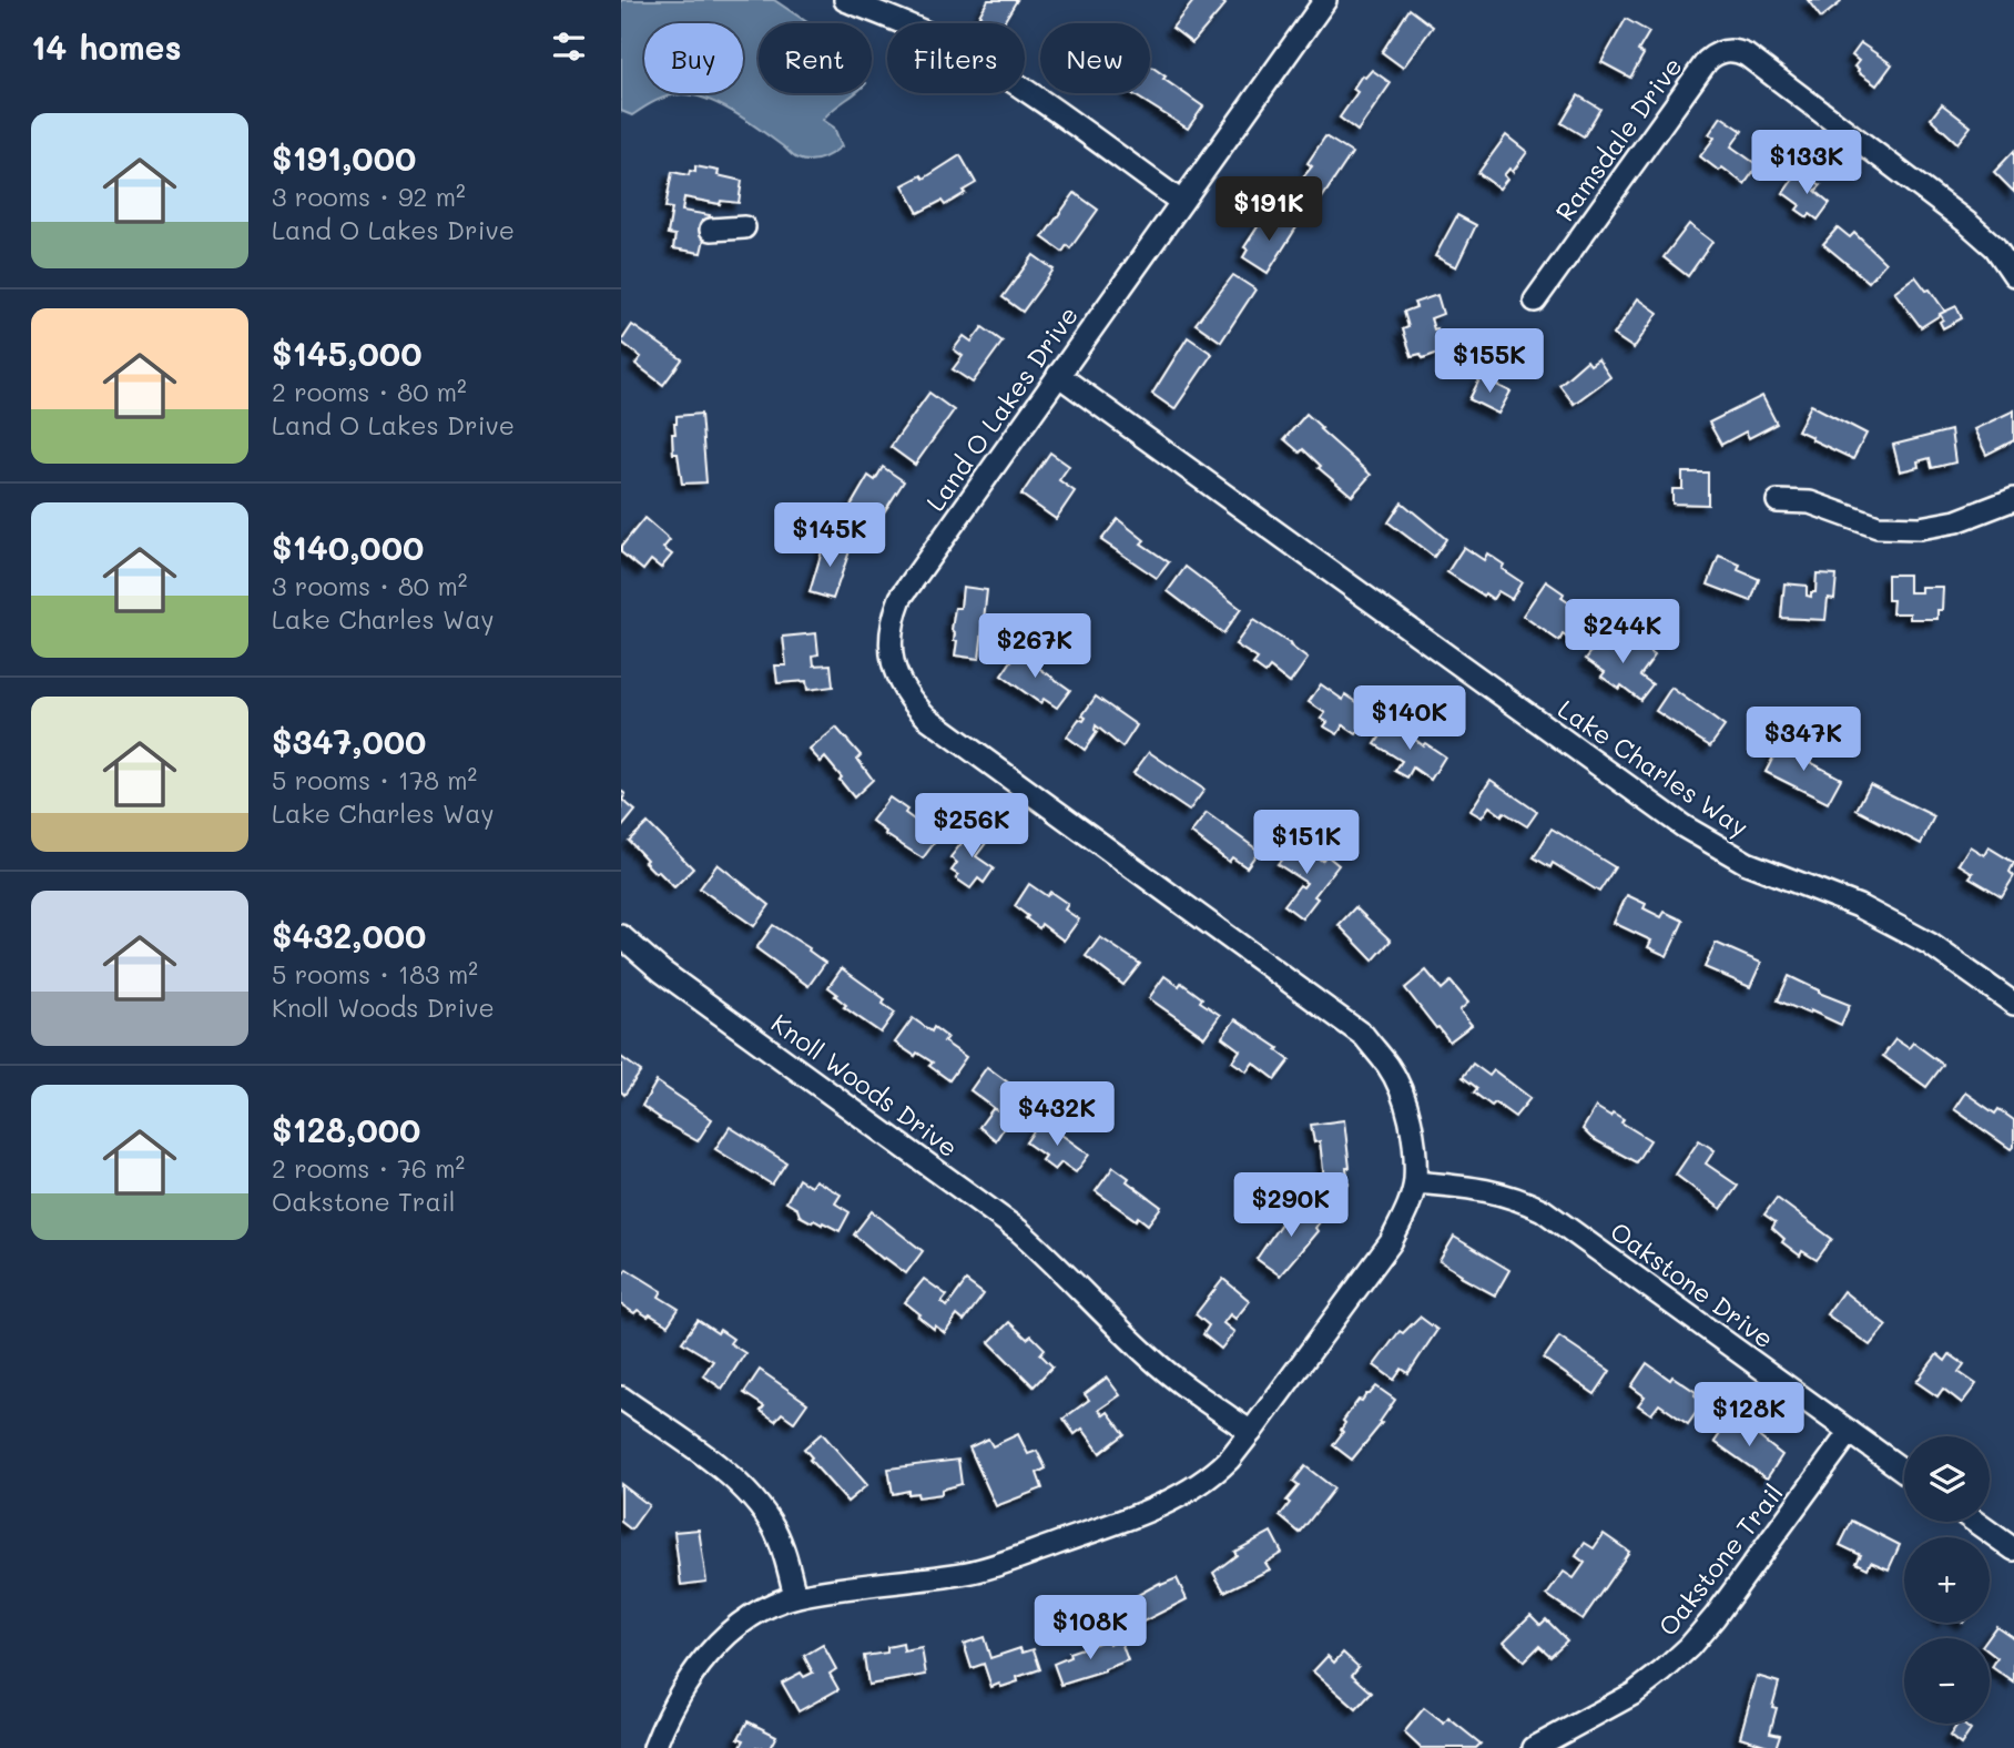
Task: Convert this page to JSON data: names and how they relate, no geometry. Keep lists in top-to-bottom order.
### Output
{
  "streets": {
    "street": [
      "Ramsdale Drive",
      "Land O Lakes Drive",
      "Lake Charles Way",
      "Knoll Woods Drive",
      "Oakstone Drive",
      "Oakstone Trail"
    ]
  },
  "crossings": [
    ["Land O Lakes Drive", "Lake Charles Way"],
    ["Land O Lakes Drive", "Knoll Woods Drive"],
    ["Land O Lakes Drive", "Oakstone Drive"],
    ["Oakstone Drive", "Oakstone Trail"]
  ],
  "page": {
    "heading": "14 homes",
    "chip": [
      "Buy",
      "Rent",
      "Filters",
      "New"
    ],
    "list": [
      {
        "name": "$191,000",
        "note": "3 rooms · 92 m² · Land O Lakes Drive"
      },
      {
        "name": "$145,000",
        "note": "2 rooms · 80 m² · Land O Lakes Drive"
      },
      {
        "name": "$140,000",
        "note": "3 rooms · 80 m² · Lake Charles Way"
      },
      {
        "name": "$347,000",
        "note": "5 rooms · 178 m² · Lake Charles Way"
      },
      {
        "name": "$432,000",
        "note": "5 rooms · 183 m² · Knoll Woods Drive"
      },
      {
        "name": "$128,000",
        "note": "2 rooms · 76 m² · Oakstone Trail"
      }
    ],
    "price": [
      "$133K",
      "$191K",
      "$155K",
      "$145K",
      "$244K",
      "$267K",
      "$140K",
      "$347K",
      "$256K",
      "$151K",
      "$432K",
      "$290K",
      "$128K",
      "$108K"
    ],
    "map_buttons": ["+", "−"]
  }
}
